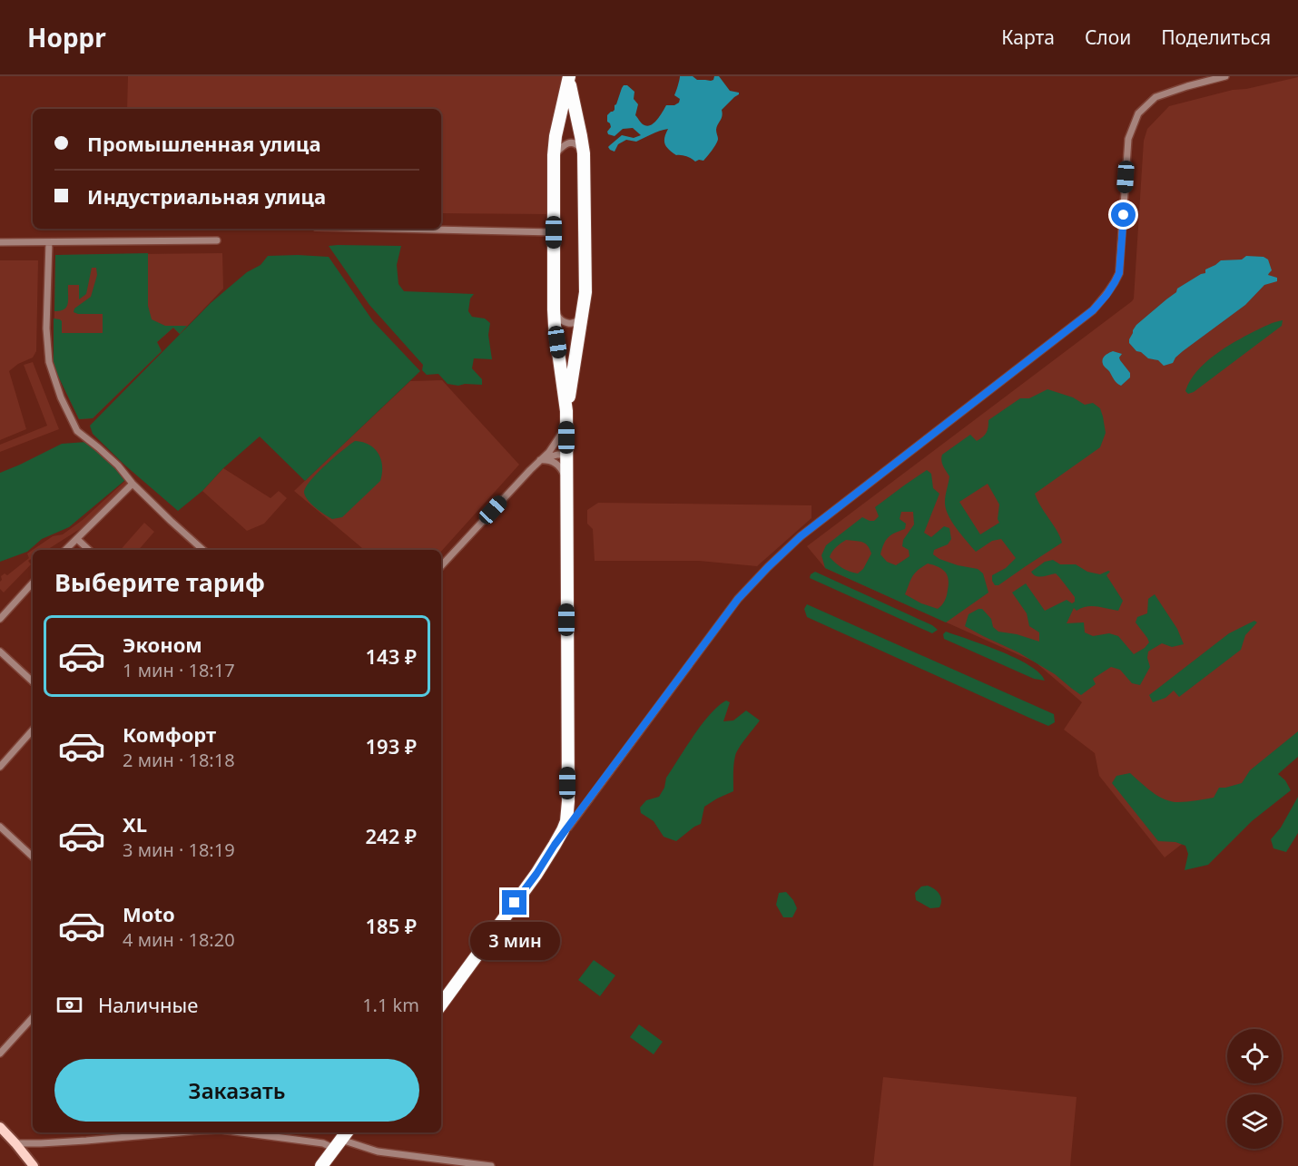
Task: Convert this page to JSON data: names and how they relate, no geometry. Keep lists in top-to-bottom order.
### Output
{
  "page": {
    "header": "Hoppr",
    "nav": ["Карта", "Слои", "Поделиться"],
    "banner": ["Промышленная улица", "Индустриальная улица"],
    "heading": "Выберите тариф",
    "list": [
      {
        "name": "Эконом",
        "note": "1 мин · 18:17",
        "value": "143 ₽"
      },
      {
        "name": "Комфорт",
        "note": "2 мин · 18:18",
        "value": "193 ₽"
      },
      {
        "name": "XL",
        "note": "3 мин · 18:19",
        "value": "242 ₽"
      },
      {
        "name": "Moto",
        "note": "4 мин · 18:20",
        "value": "185 ₽"
      }
    ],
    "bubble": "3 мин",
    "pay": ["Наличные", "1.1 km"],
    "buttons": "Заказать"
  }
}
